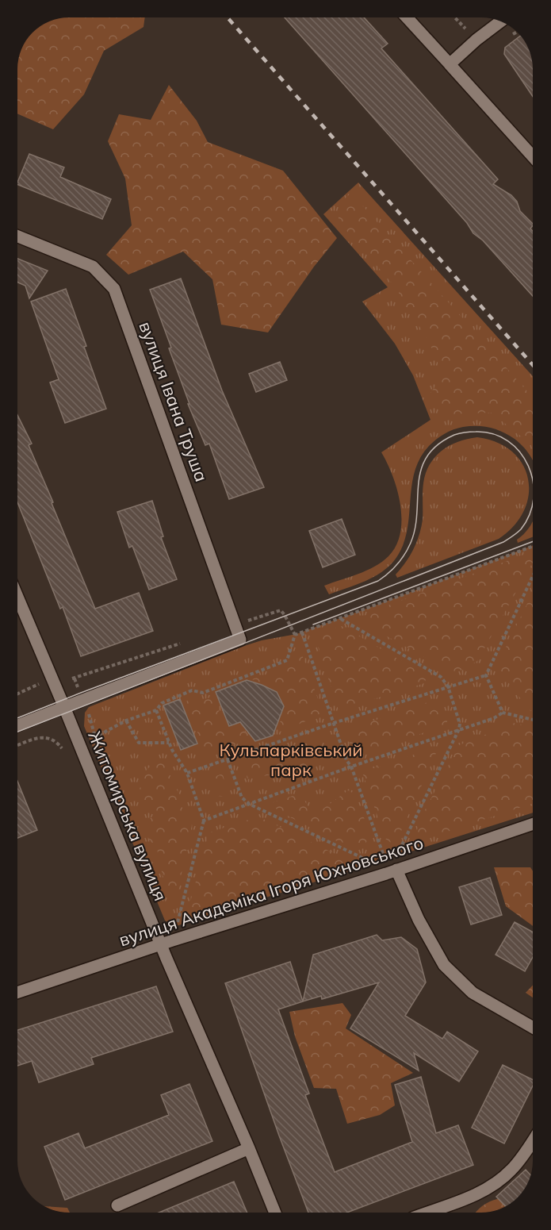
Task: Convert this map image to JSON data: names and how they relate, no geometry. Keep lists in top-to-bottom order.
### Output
{
  "streets": {
    "street": ["вулиця Івана Труша", "Житомирська вулиця", "вулиця Академіка Ігоря Юхновського"]
  },
  "crossings": [
    ["Житомирська вулиця", "вулиця Академіка Ігоря Юхновського"]
  ],
  "parks": ["Кульпарківський парк"]
}
